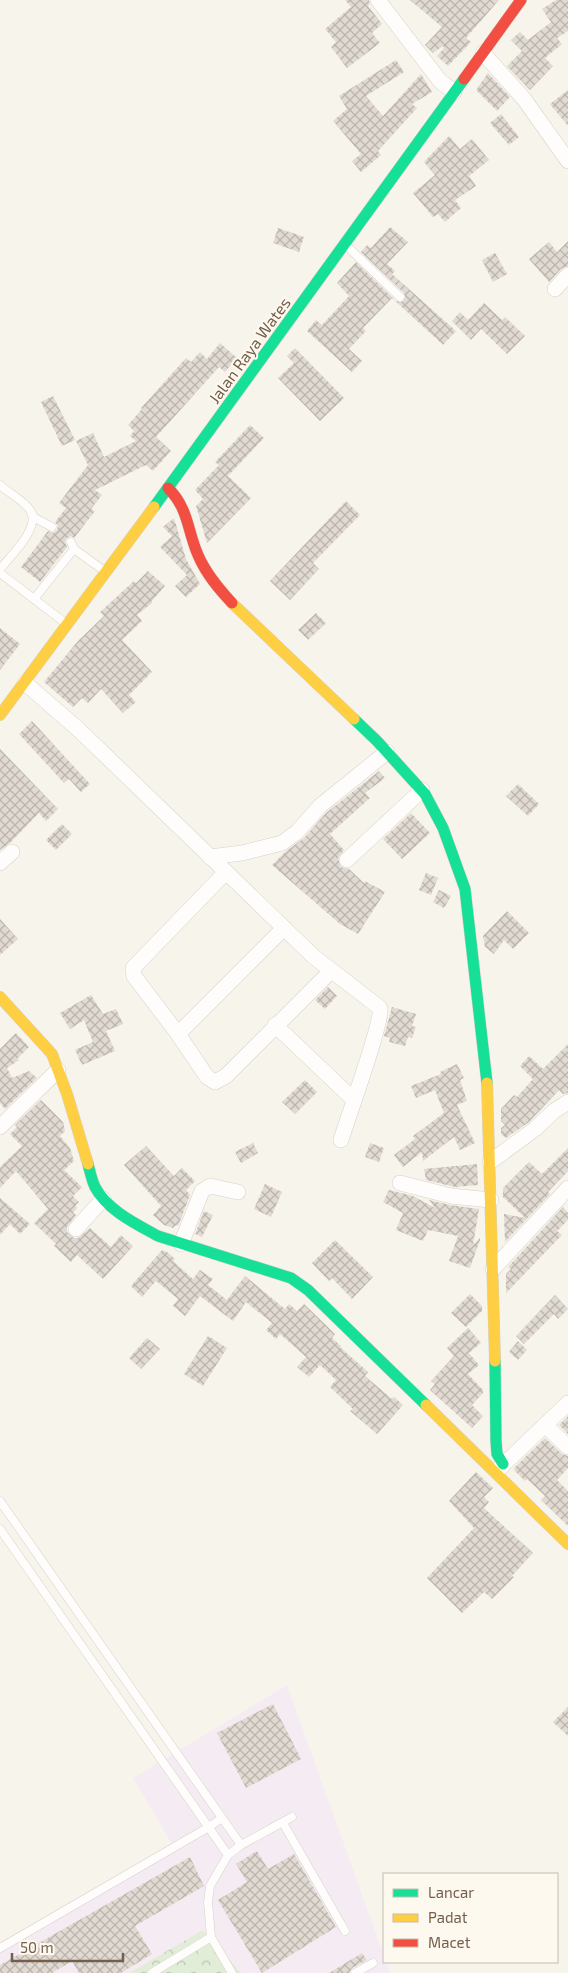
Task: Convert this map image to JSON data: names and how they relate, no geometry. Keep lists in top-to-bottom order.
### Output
{
  "streets": {
    "main road": ["Jalan Raya Wates"]
  },
  "legend": ["Lancar", "Padat", "Macet"],
  "scale_bar": "50 m"
}
